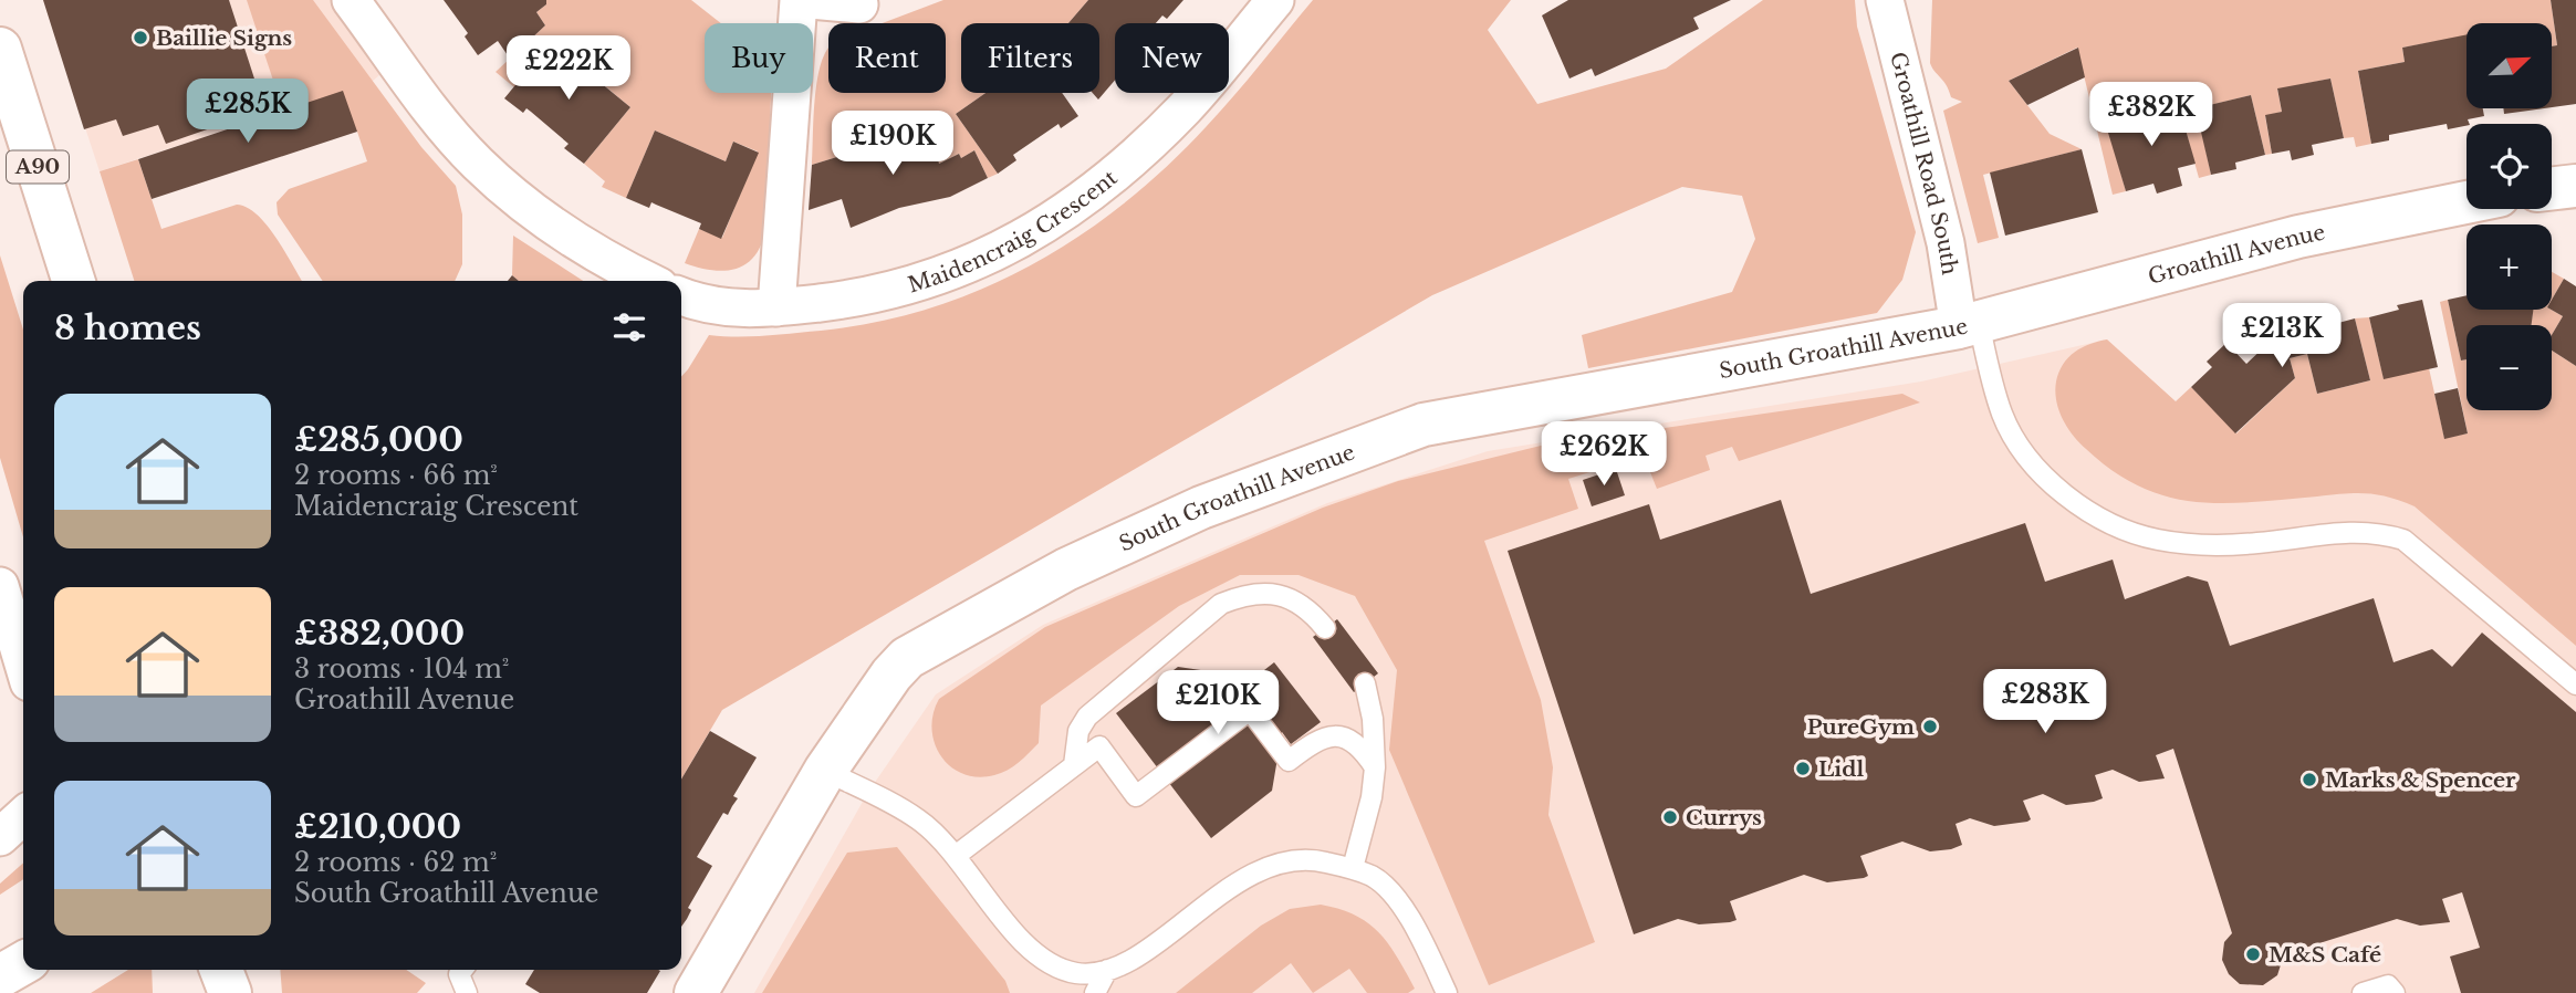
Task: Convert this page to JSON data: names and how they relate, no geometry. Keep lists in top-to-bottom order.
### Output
{
  "streets": {
    "street": [
      "Groathill Road South",
      "A90",
      "Maidencraig Crescent",
      "Groathill Avenue",
      "South Groathill Avenue"
    ]
  },
  "crossings": [
    ["Groathill Road South", "Groathill Avenue"],
    ["Groathill Road South", "South Groathill Avenue"],
    ["Groathill Avenue", "South Groathill Avenue"]
  ],
  "places": [
    "Baillie Signs",
    "PureGym",
    "Lidl",
    "Marks & Spencer",
    "Currys",
    "M&S Café"
  ],
  "north": "top right",
  "page": {
    "map_buttons": ["+", "−"],
    "chip": [
      "Buy",
      "Rent",
      "Filters",
      "New"
    ],
    "price": [
      "£222K",
      "£285K",
      "£382K",
      "£190K",
      "£213K",
      "£262K",
      "£283K",
      "£210K"
    ],
    "heading": "8 homes",
    "list": [
      {
        "name": "£285,000",
        "note": "2 rooms · 66 m² · Maidencraig Crescent"
      },
      {
        "name": "£382,000",
        "note": "3 rooms · 104 m² · Groathill Avenue"
      },
      {
        "name": "£210,000",
        "note": "2 rooms · 62 m² · South Groathill Avenue"
      }
    ]
  }
}
